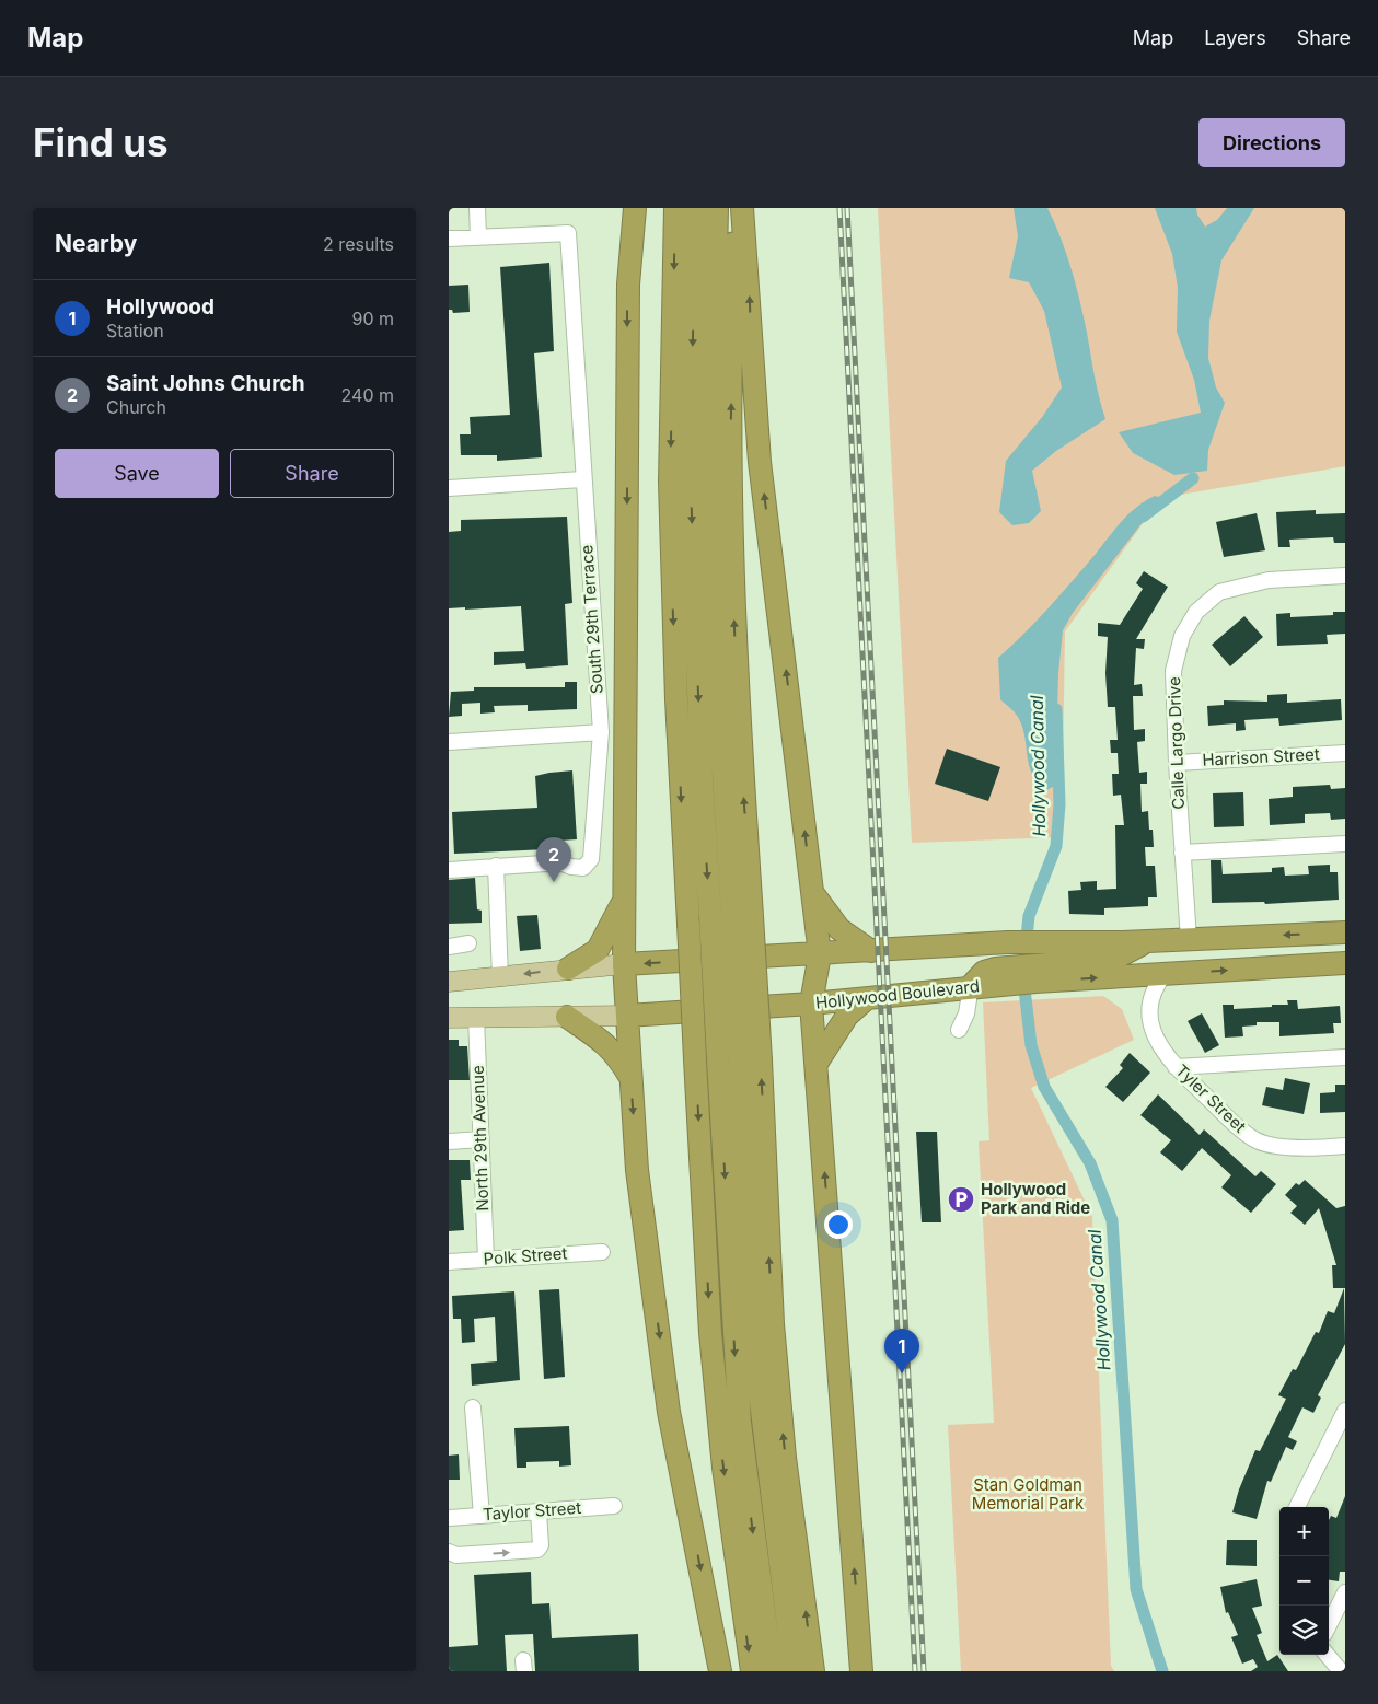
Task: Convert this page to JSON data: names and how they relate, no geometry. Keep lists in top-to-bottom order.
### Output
{
  "streets": {
    "highway": ["Hollywood Boulevard"],
    "street": [
      "South 29th Terrace",
      "Calle Largo Drive",
      "Harrison Street",
      "Tyler Street",
      "North 29th Avenue",
      "Polk Street",
      "Taylor Street"
    ]
  },
  "crossings": [
    ["Calle Largo Drive", "Harrison Street"],
    ["Hollywood Boulevard", "Tyler Street"],
    ["Hollywood Boulevard", "North 29th Avenue"],
    ["North 29th Avenue", "Polk Street"]
  ],
  "water": ["Hollywood Canal"],
  "parks": ["Stan Goldman Memorial Park"],
  "places": {
    "parking": ["Hollywood Park and Ride"]
  },
  "page": {
    "header": "Map",
    "nav": ["Map", "Layers", "Share"],
    "buttons": [
      "Directions",
      ["Save", "Share"]
    ],
    "title": "Find us",
    "heading": ["Nearby", "2 results"],
    "list": [
      {
        "mark": "1",
        "name": "Hollywood",
        "note": "Station",
        "value": "90 m"
      },
      {
        "mark": "2",
        "name": "Saint Johns Church",
        "note": "Church",
        "value": "240 m"
      }
    ],
    "pins": ["2", "1"],
    "map_buttons": ["+", "−"]
  }
}
